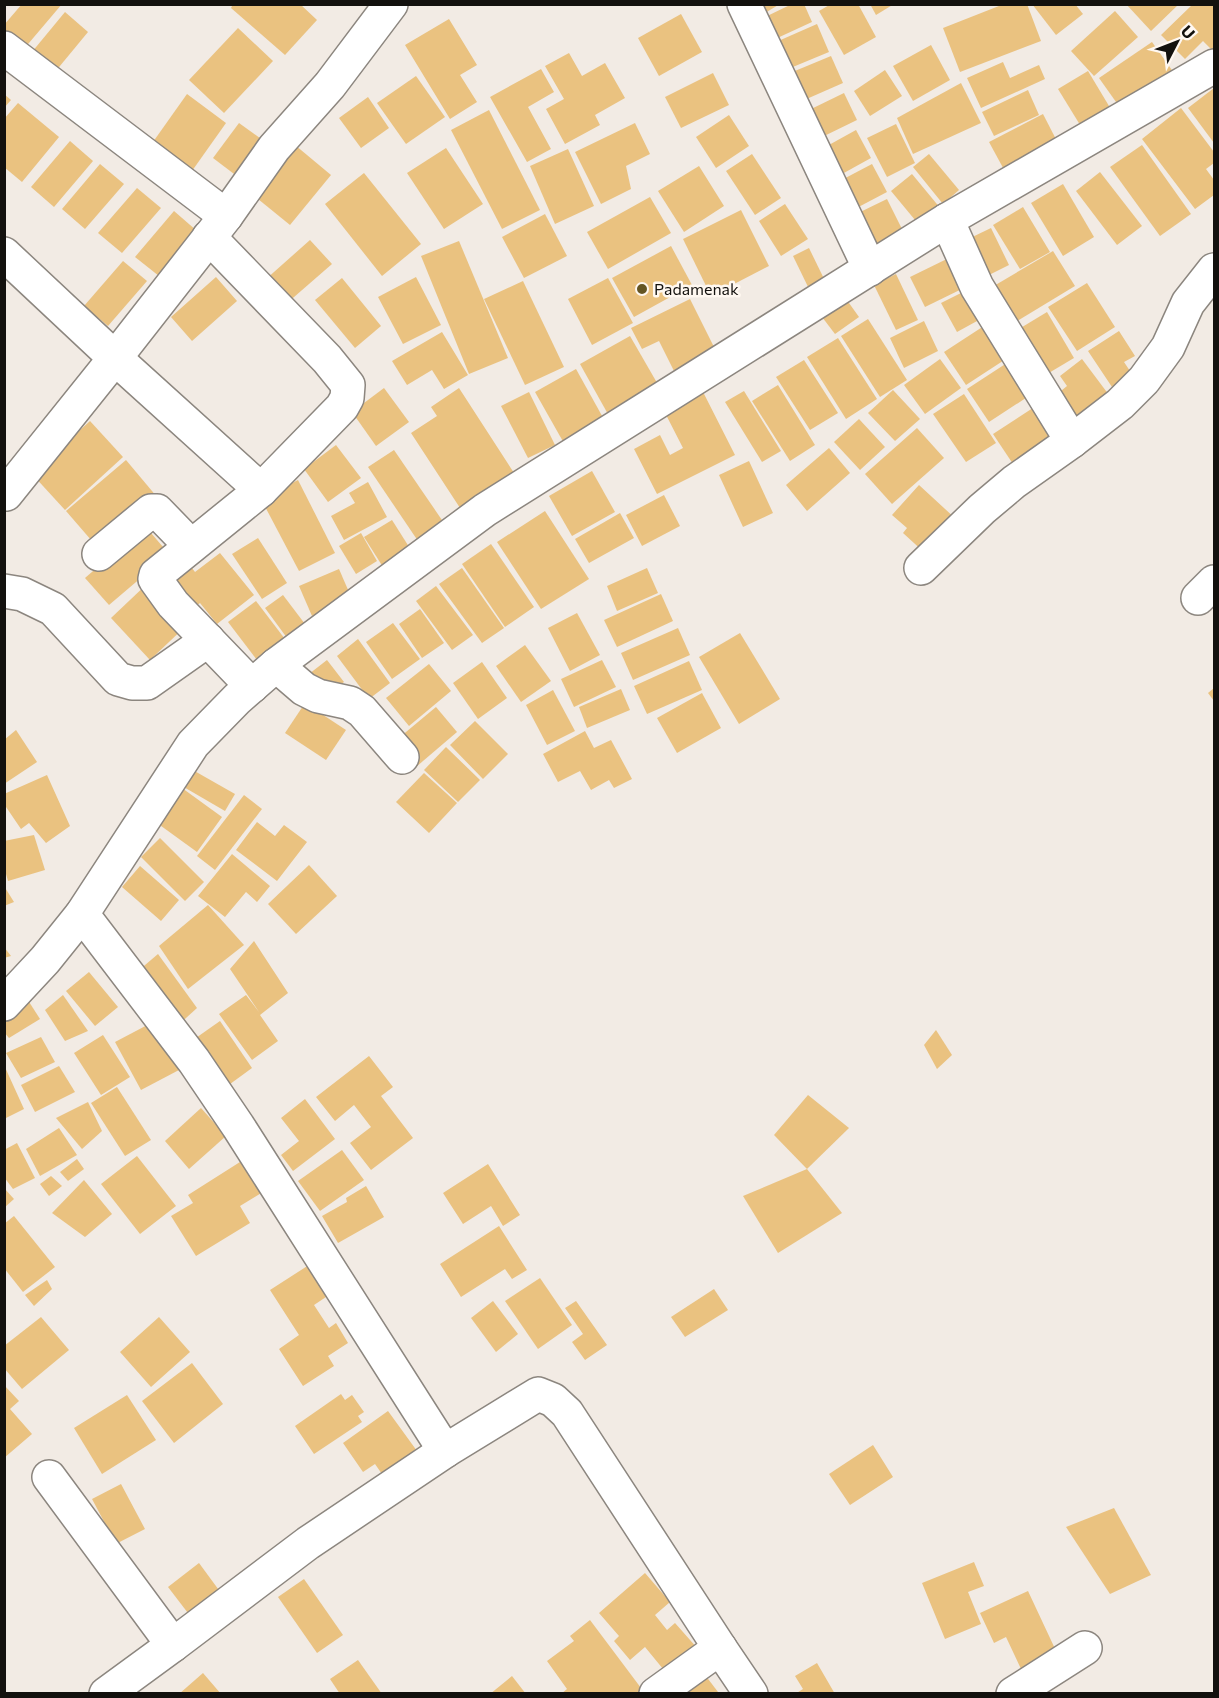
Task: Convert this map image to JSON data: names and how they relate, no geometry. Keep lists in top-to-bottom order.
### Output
{
  "places": ["Padamenak"],
  "north": "top right"
}
